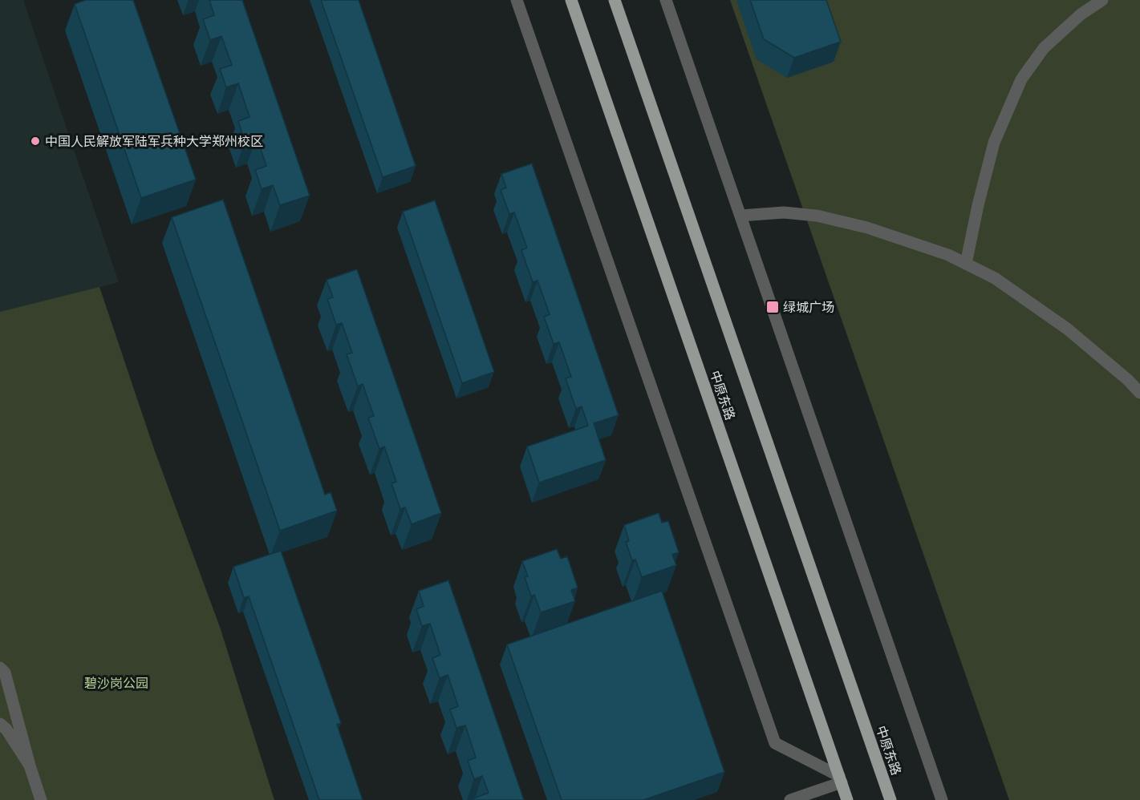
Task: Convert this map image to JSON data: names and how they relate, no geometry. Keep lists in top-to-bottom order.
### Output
{
  "streets": {
    "main road": ["中原东路"]
  },
  "parks": ["碧沙岗公园"],
  "places": {
    "other": ["中国人民解放军陆军兵种大学郑州校区"],
    "transit": ["绿城广场"]
  }
}
